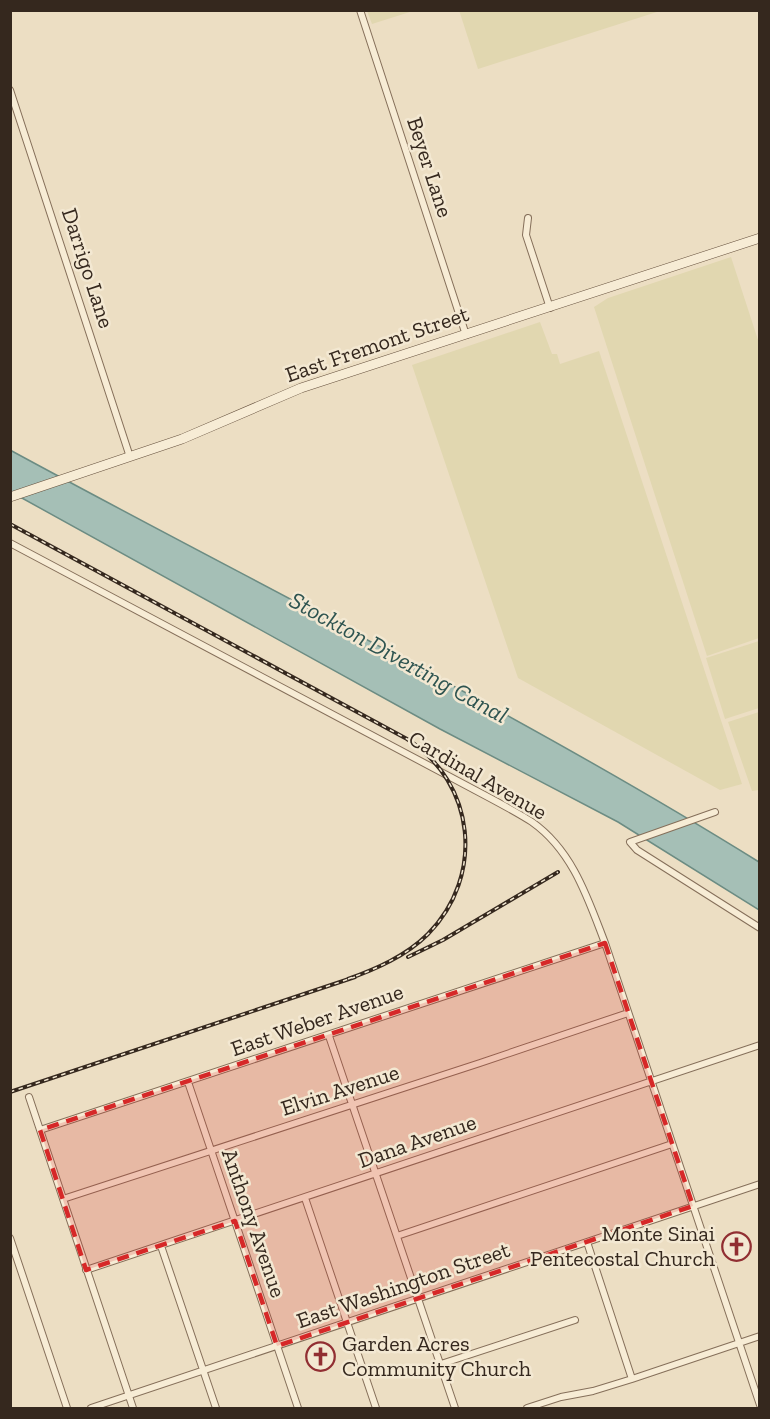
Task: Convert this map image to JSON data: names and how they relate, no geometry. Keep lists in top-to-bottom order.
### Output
{
  "streets": {
    "main road": ["East Fremont Street"],
    "street": [
      "Beyer Lane",
      "Darrigo Lane",
      "Cardinal Avenue",
      "East Weber Avenue",
      "Elvin Avenue",
      "Dana Avenue",
      "Anthony Avenue",
      "East Washington Street"
    ]
  },
  "crossings": [
    ["Beyer Lane", "East Fremont Street"],
    ["Darrigo Lane", "East Fremont Street"],
    ["Cardinal Avenue", "East Weber Avenue"],
    ["Cardinal Avenue", "Elvin Avenue"],
    ["Cardinal Avenue", "Dana Avenue"],
    ["Cardinal Avenue", "East Washington Street"],
    ["East Weber Avenue", "Anthony Avenue"],
    ["Elvin Avenue", "Anthony Avenue"],
    ["Dana Avenue", "Anthony Avenue"],
    ["Anthony Avenue", "East Washington Street"]
  ],
  "water": ["Stockton Diverting Canal"],
  "places": {
    "church": ["Monte Sinai Pentecostal Church", "Garden Acres Community Church"]
  }
}
